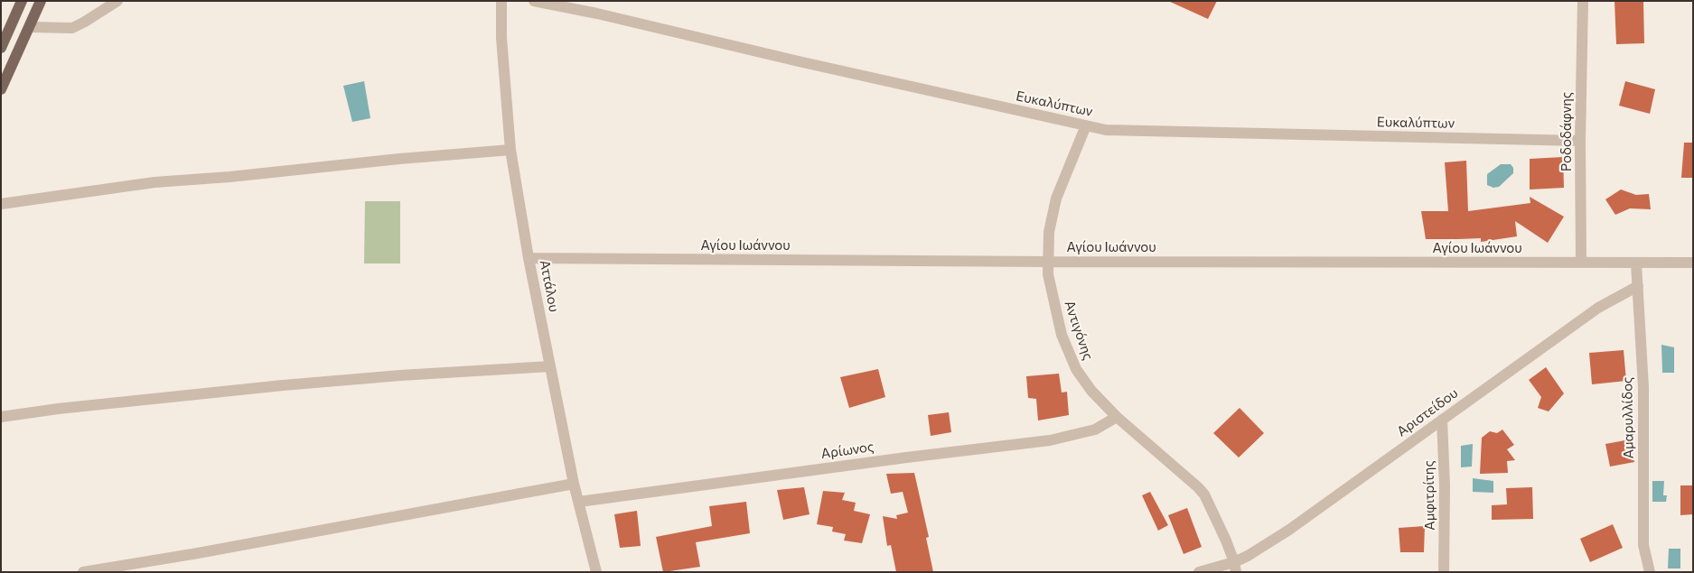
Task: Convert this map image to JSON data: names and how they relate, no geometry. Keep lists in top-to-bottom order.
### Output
{
  "streets": {
    "street": [
      "Ευκαλύπτων",
      "Ροδοδάφνης",
      "Αγίου Ιωάννου",
      "Αττάλου",
      "Αντιγόνης",
      "Αριστείδου",
      "Αμαρυλλίδος",
      "Αρίωνος",
      "Αμφιτρίτης"
    ]
  },
  "crossings": [
    ["Ευκαλύπτων", "Ροδοδάφνης"],
    ["Ευκαλύπτων", "Αντιγόνης"],
    ["Ροδοδάφνης", "Αγίου Ιωάννου"],
    ["Αγίου Ιωάννου", "Αττάλου"],
    ["Αγίου Ιωάννου", "Αντιγόνης"],
    ["Αγίου Ιωάννου", "Αμαρυλλίδος"],
    ["Αττάλου", "Αρίωνος"],
    ["Αντιγόνης", "Αριστείδου"],
    ["Αντιγόνης", "Αρίωνος"],
    ["Αριστείδου", "Αμαρυλλίδος"],
    ["Αριστείδου", "Αμφιτρίτης"]
  ]
}
